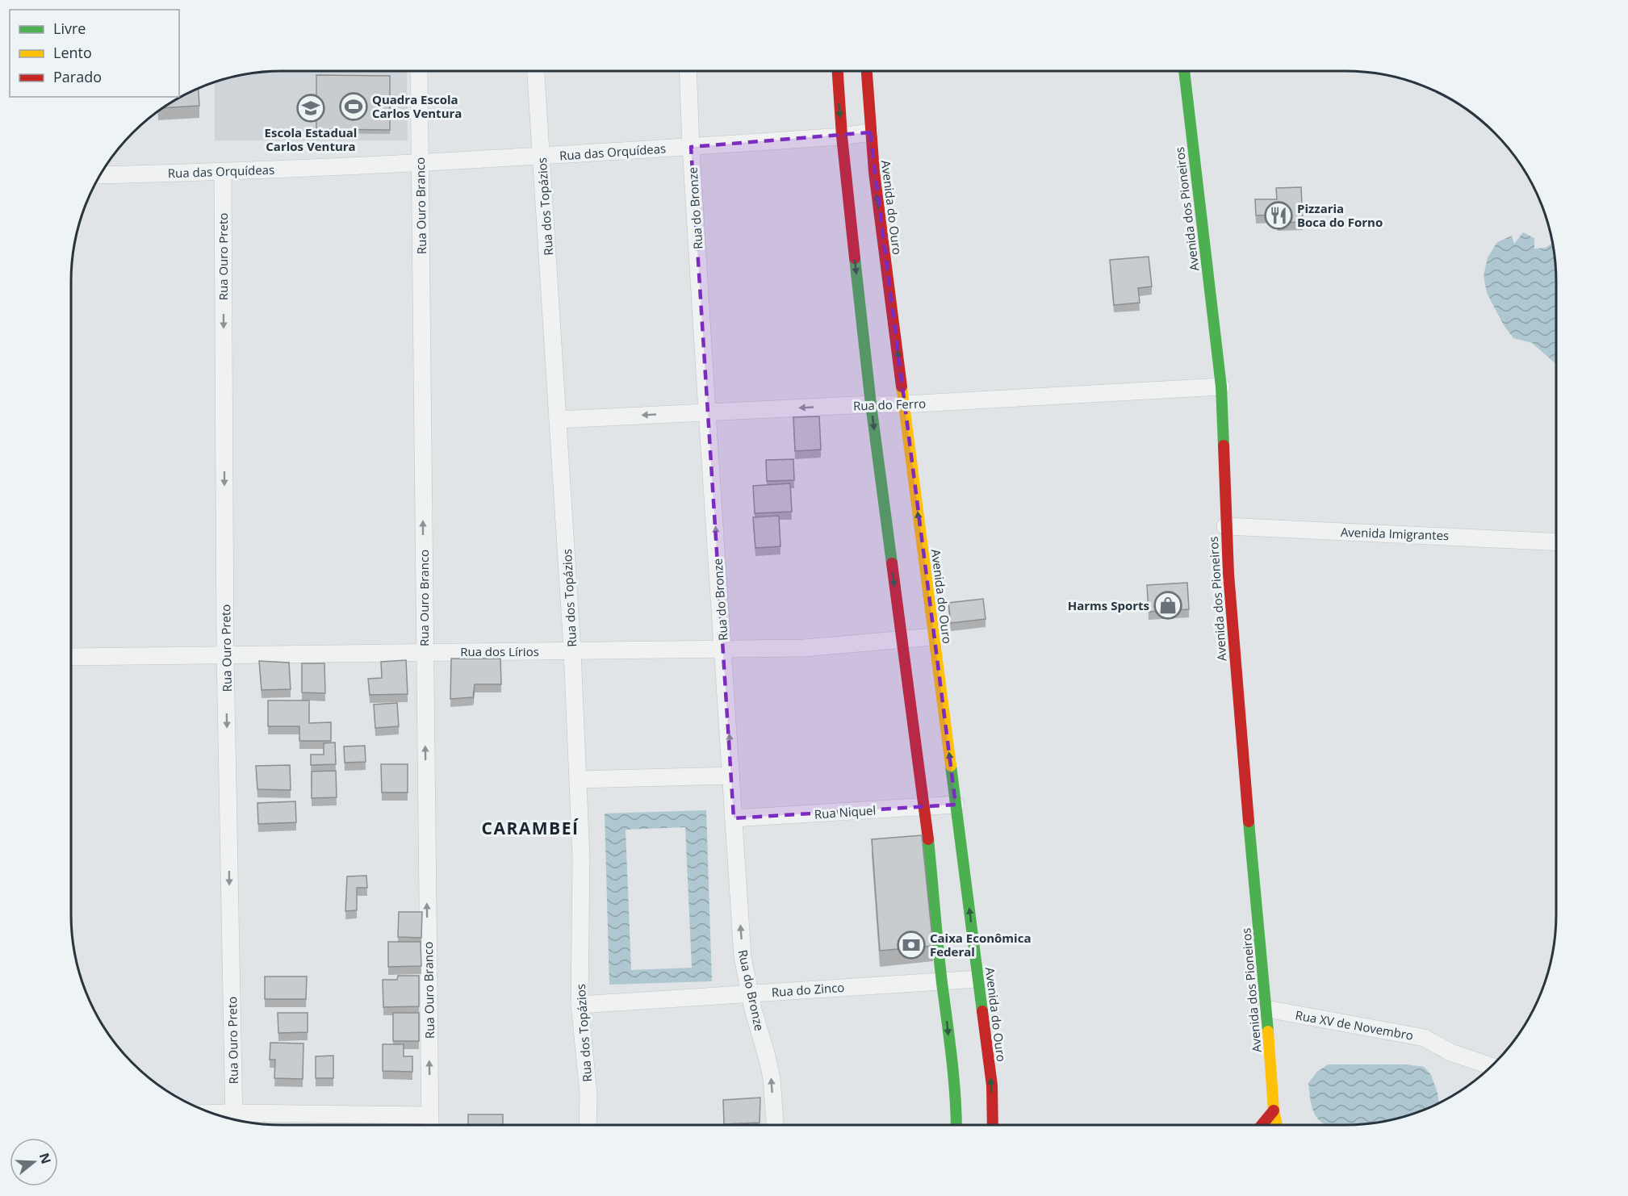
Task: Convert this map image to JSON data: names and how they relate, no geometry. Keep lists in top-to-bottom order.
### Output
{
  "streets": {
    "street": [
      "Rua das Orquídeas",
      "Rua Ouro Branco",
      "Rua dos Topázios",
      "Avenida do Ouro",
      "Rua do Bronze",
      "Avenida dos Pioneiros",
      "Rua Ouro Preto",
      "Rua do Ferro",
      "Avenida Imigrantes",
      "Rua dos Lírios",
      "Rua Niquel",
      "Rua do Zinco",
      "Rua XV de Novembro"
    ]
  },
  "crossings": [
    ["Rua das Orquídeas", "Rua Ouro Branco"],
    ["Rua das Orquídeas", "Rua dos Topázios"],
    ["Rua das Orquídeas", "Avenida do Ouro"],
    ["Rua das Orquídeas", "Rua do Bronze"],
    ["Rua das Orquídeas", "Rua Ouro Preto"],
    ["Rua Ouro Branco", "Rua dos Lírios"],
    ["Rua dos Topázios", "Rua do Ferro"],
    ["Rua dos Topázios", "Rua dos Lírios"],
    ["Rua dos Topázios", "Rua do Zinco"],
    ["Avenida do Ouro", "Rua do Ferro"],
    ["Avenida do Ouro", "Rua dos Lírios"],
    ["Avenida do Ouro", "Rua Niquel"],
    ["Avenida do Ouro", "Rua do Zinco"],
    ["Rua do Bronze", "Rua do Ferro"],
    ["Rua do Bronze", "Rua dos Lírios"],
    ["Rua do Bronze", "Rua Niquel"],
    ["Rua do Bronze", "Rua do Zinco"],
    ["Avenida dos Pioneiros", "Rua do Ferro"],
    ["Avenida dos Pioneiros", "Avenida Imigrantes"],
    ["Avenida dos Pioneiros", "Rua XV de Novembro"],
    ["Rua Ouro Preto", "Rua dos Lírios"]
  ],
  "one_way": [
    "Rua Ouro Branco",
    "Rua do Bronze",
    "Rua Ouro Preto",
    "Rua do Ferro"
  ],
  "districts": ["CARAMBEÍ"],
  "places": {
    "sports": ["Quadra Escola Carlos Ventura"],
    "school or university": ["Escola Estadual Carlos Ventura"],
    "restaurant": ["Pizzaria Boca do Forno"],
    "shop": ["Harms Sports"],
    "bank": ["Caixa Econômica Federal"]
  },
  "legend": ["Livre", "Lento", "Parado"],
  "north": "right"
}
